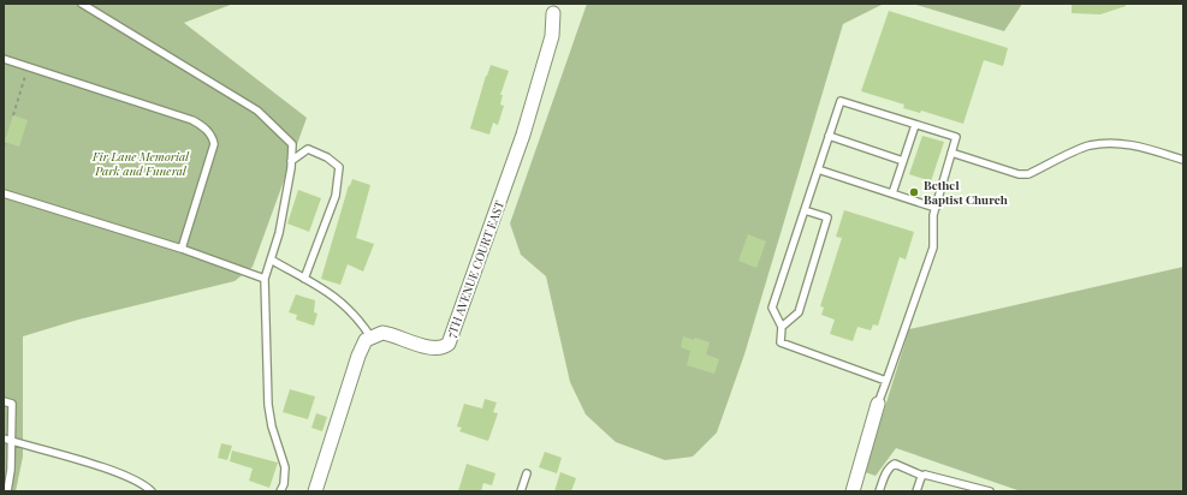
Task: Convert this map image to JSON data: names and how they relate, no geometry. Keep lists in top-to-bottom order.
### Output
{
  "streets": {
    "street": ["7TH AVENUE COURT EAST"]
  },
  "parks": ["Fir Lane Memorial Park and Funeral"],
  "places": ["Bethel Baptist Church"]
}
